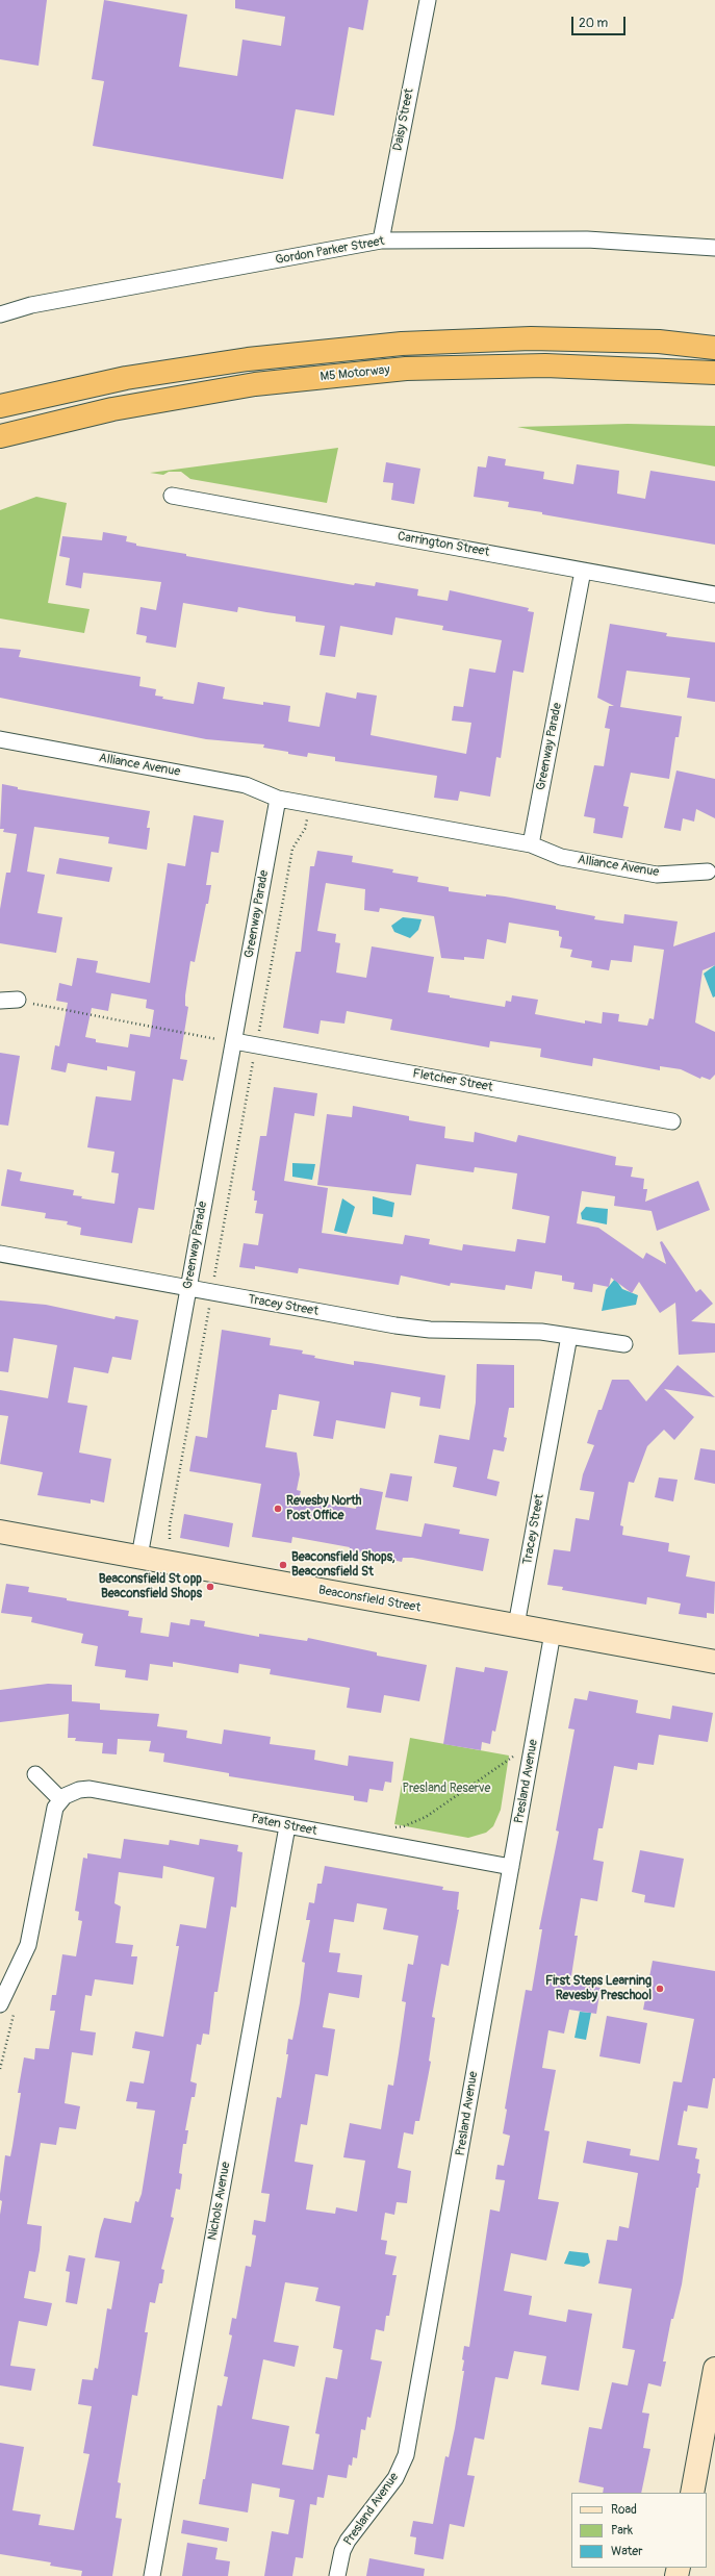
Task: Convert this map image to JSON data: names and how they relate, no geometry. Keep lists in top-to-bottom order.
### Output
{
  "streets": {
    "highway": ["M5 Motorway"],
    "main road": ["Beaconsfield Street"],
    "street": [
      "Daisy Street",
      "Gordon Parker Street",
      "Carrington Street",
      "Greenway Parade",
      "Alliance Avenue",
      "Fletcher Street",
      "Tracey Street",
      "Presland Avenue",
      "Paten Street",
      "Nichols Avenue"
    ]
  },
  "crossings": [
    ["Daisy Street", "Gordon Parker Street"],
    ["Carrington Street", "Greenway Parade"],
    ["Greenway Parade", "Alliance Avenue"],
    ["Greenway Parade", "Fletcher Street"],
    ["Greenway Parade", "Tracey Street"],
    ["Greenway Parade", "Beaconsfield Street"],
    ["Tracey Street", "Beaconsfield Street"],
    ["Beaconsfield Street", "Presland Avenue"],
    ["Presland Avenue", "Paten Street"],
    ["Paten Street", "Nichols Avenue"]
  ],
  "parks": ["Presland Reserve"],
  "places": [
    "Revesby North Post Office",
    "Beaconsfield Shops, Beaconsfield St",
    "Beaconsfield St opp Beaconsfield Shops",
    "First Steps Learning Revesby Preschool"
  ],
  "legend": ["Road", "Park", "Water"],
  "scale_bar": "20 m"
}
